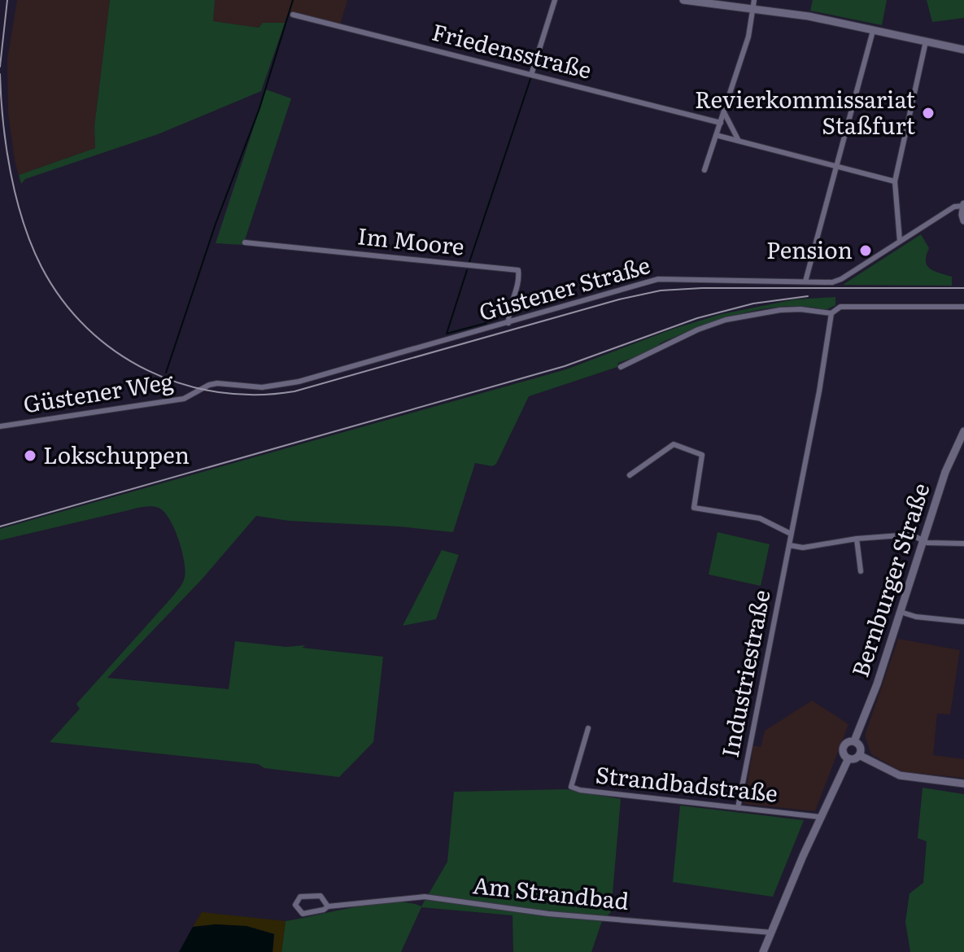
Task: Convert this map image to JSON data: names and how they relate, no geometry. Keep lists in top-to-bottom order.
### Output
{
  "streets": {
    "main road": ["Bernburger Straße"],
    "street": [
      "Friedensstraße",
      "Im Moore",
      "Güstener Straße",
      "Güstener Weg",
      "Industriestraße",
      "Strandbadstraße",
      "Am Strandbad"
    ]
  },
  "crossings": [
    ["Im Moore", "Güstener Straße"],
    ["Güstener Straße", "Güstener Weg"],
    ["Industriestraße", "Strandbadstraße"]
  ],
  "places": ["Revierkommissariat Staßfurt", "Pension", "Lokschuppen"]
}
